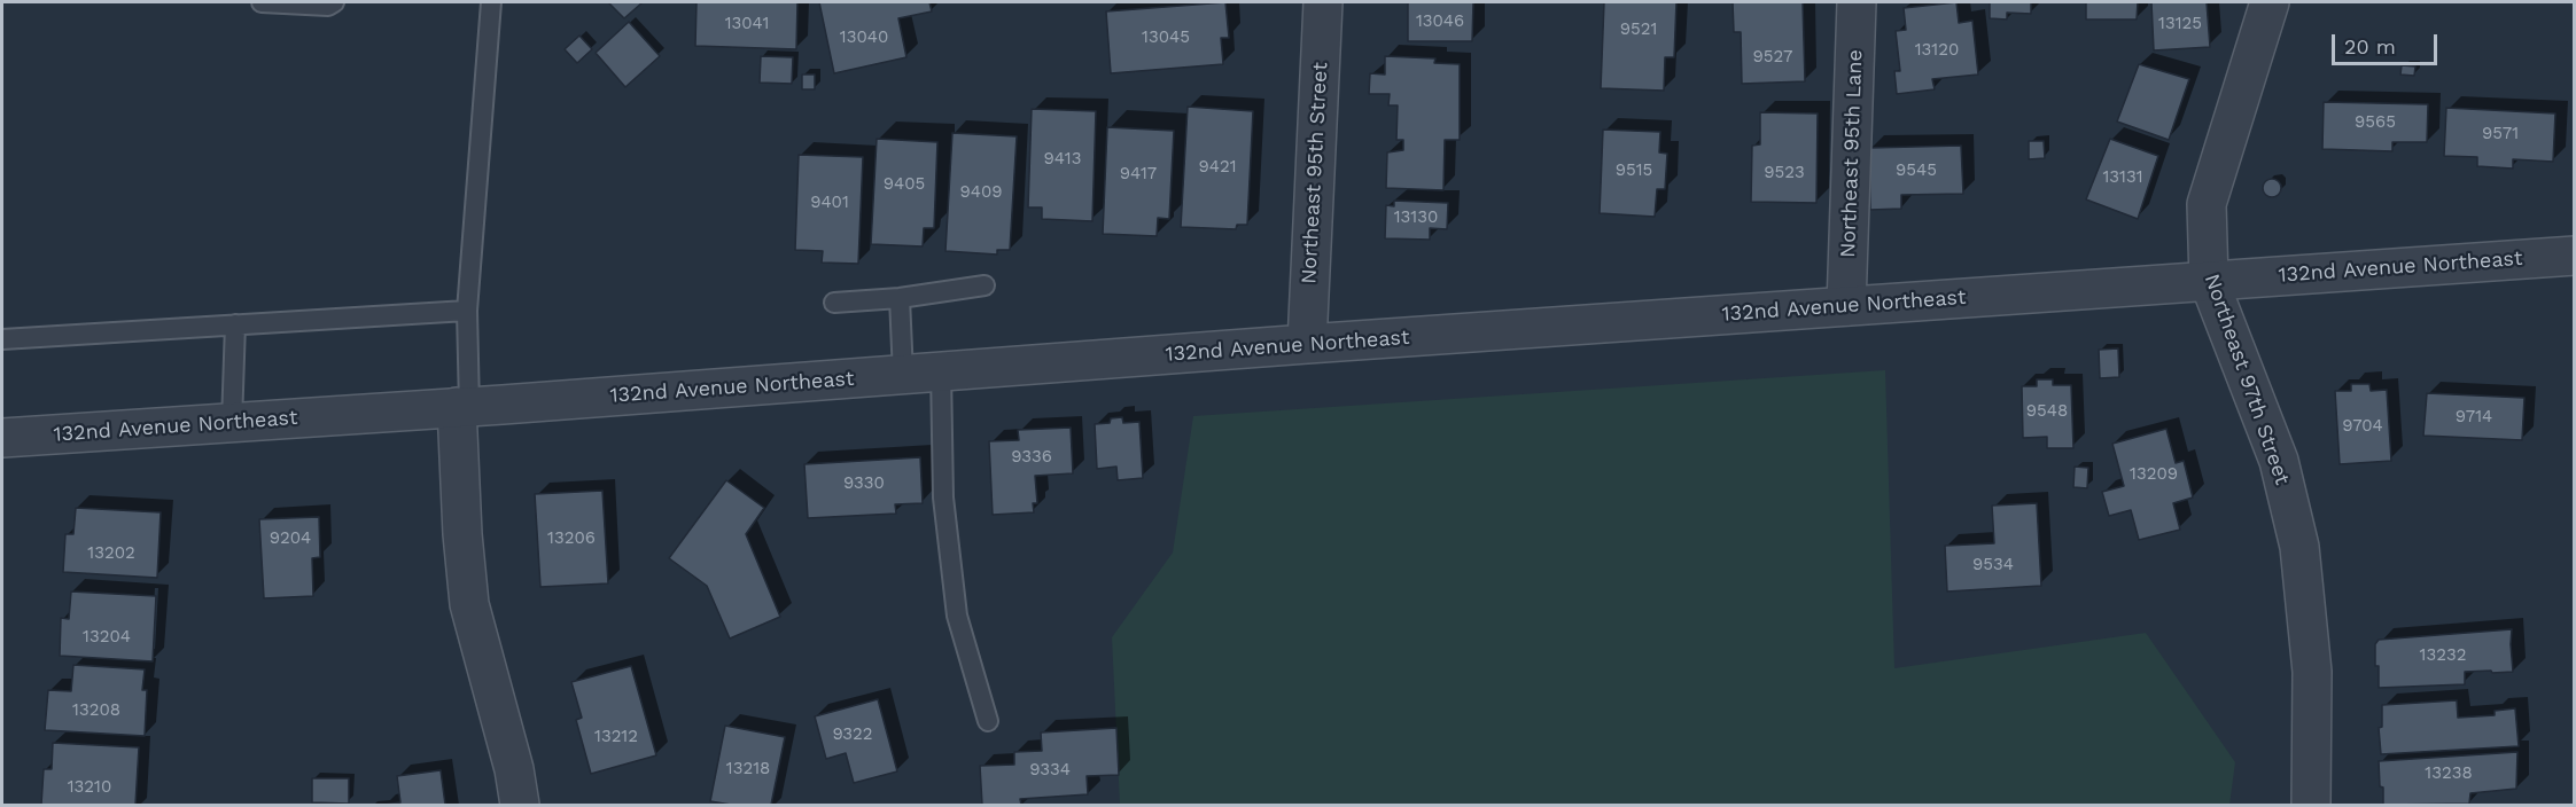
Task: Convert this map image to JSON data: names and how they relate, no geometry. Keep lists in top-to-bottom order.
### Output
{
  "streets": {
    "street": [
      "Northeast 95th Lane",
      "Northeast 95th Street",
      "132nd Avenue Northeast",
      "Northeast 97th Street"
    ]
  },
  "crossings": [
    ["Northeast 95th Lane", "132nd Avenue Northeast"],
    ["Northeast 95th Street", "132nd Avenue Northeast"],
    ["132nd Avenue Northeast", "Northeast 97th Street"]
  ],
  "house_numbers": [
    "13046",
    "13041",
    "13125",
    "9521",
    "13040",
    "13045",
    "13120",
    "9527",
    "9565",
    "9571",
    "9413",
    "9421",
    "9515",
    "9545",
    "9523",
    "9417",
    "13131",
    "9405",
    "9409",
    "9401",
    "13130",
    "9548",
    "9714",
    "9704",
    "9336",
    "13209",
    "9330",
    "9204",
    "13206",
    "13202",
    "9534",
    "13204",
    "13232",
    "13208",
    "9322",
    "13212",
    "13218",
    "9334",
    "13238",
    "13210"
  ],
  "scale_bar": "20 m"
}
